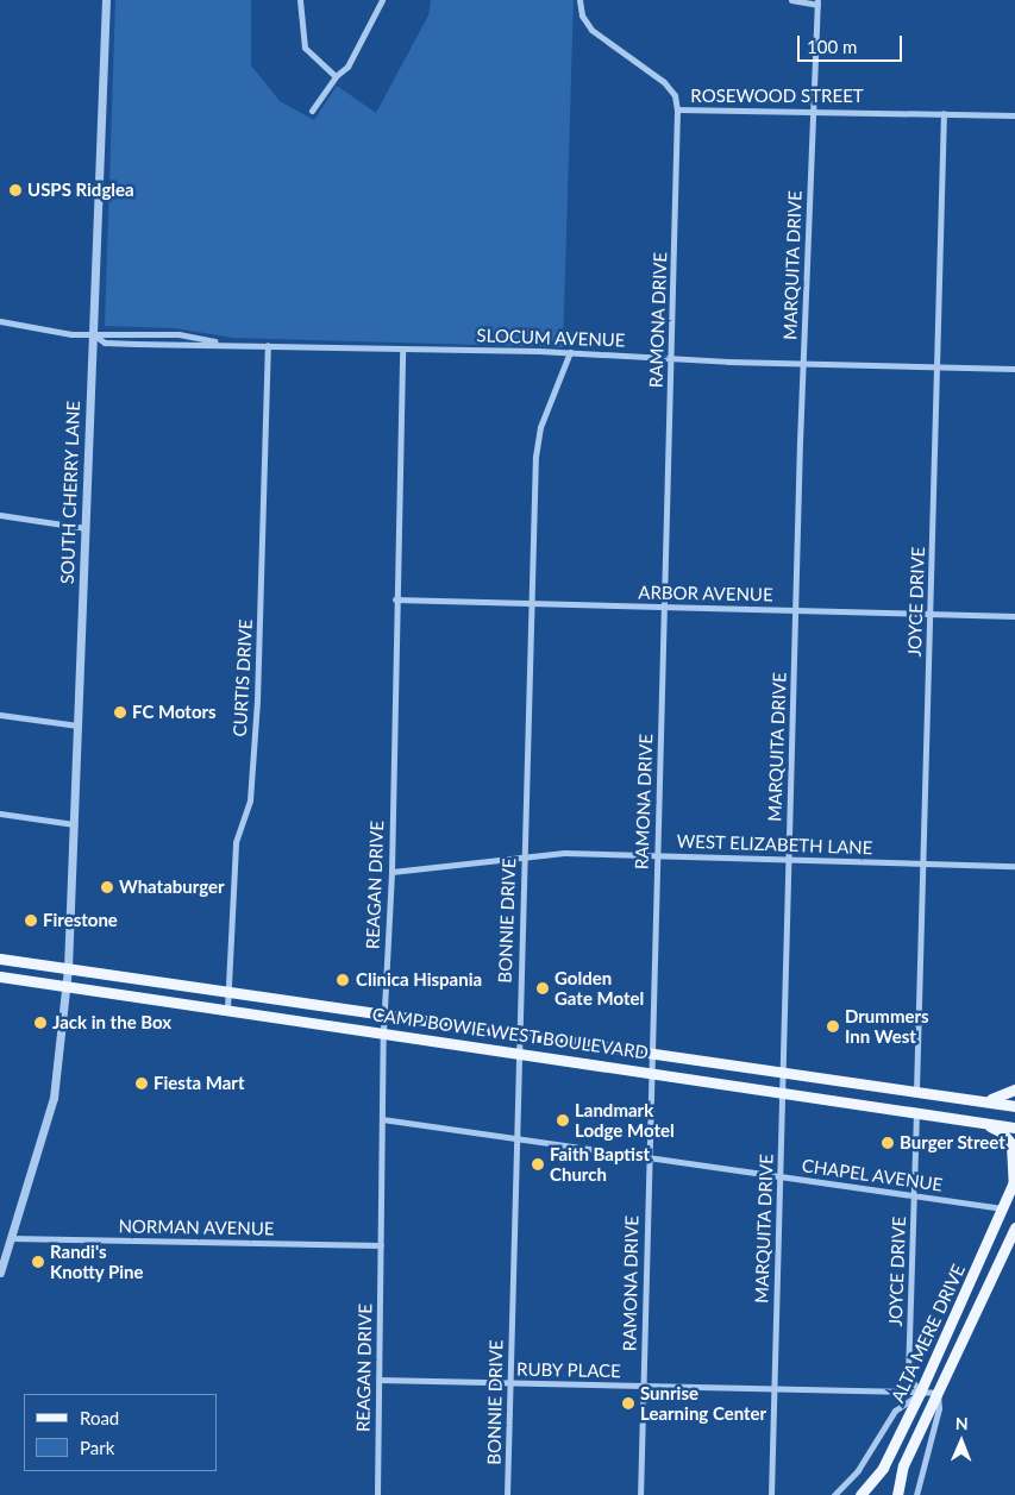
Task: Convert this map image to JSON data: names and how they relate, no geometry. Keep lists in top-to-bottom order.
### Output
{
  "streets": {
    "main road": ["CAMP BOWIE WEST BOULEVARD", "ALTA MERE DRIVE"],
    "street": [
      "ROSEWOOD STREET",
      "MARQUITA DRIVE",
      "RAMONA DRIVE",
      "SLOCUM AVENUE",
      "SOUTH CHERRY LANE",
      "ARBOR AVENUE",
      "JOYCE DRIVE",
      "CURTIS DRIVE",
      "WEST ELIZABETH LANE",
      "REAGAN DRIVE",
      "BONNIE DRIVE",
      "CHAPEL AVENUE",
      "NORMAN AVENUE",
      "RUBY PLACE"
    ]
  },
  "crossings": [
    ["ROSEWOOD STREET", "MARQUITA DRIVE"],
    ["ROSEWOOD STREET", "RAMONA DRIVE"],
    ["ROSEWOOD STREET", "JOYCE DRIVE"],
    ["MARQUITA DRIVE", "SLOCUM AVENUE"],
    ["MARQUITA DRIVE", "ARBOR AVENUE"],
    ["MARQUITA DRIVE", "WEST ELIZABETH LANE"],
    ["MARQUITA DRIVE", "CAMP BOWIE WEST BOULEVARD"],
    ["MARQUITA DRIVE", "CHAPEL AVENUE"],
    ["MARQUITA DRIVE", "RUBY PLACE"],
    ["RAMONA DRIVE", "SLOCUM AVENUE"],
    ["RAMONA DRIVE", "ARBOR AVENUE"],
    ["RAMONA DRIVE", "WEST ELIZABETH LANE"],
    ["RAMONA DRIVE", "CAMP BOWIE WEST BOULEVARD"],
    ["RAMONA DRIVE", "CHAPEL AVENUE"],
    ["RAMONA DRIVE", "RUBY PLACE"],
    ["SLOCUM AVENUE", "SOUTH CHERRY LANE"],
    ["SLOCUM AVENUE", "JOYCE DRIVE"],
    ["SLOCUM AVENUE", "CURTIS DRIVE"],
    ["SLOCUM AVENUE", "REAGAN DRIVE"],
    ["SLOCUM AVENUE", "BONNIE DRIVE"],
    ["SOUTH CHERRY LANE", "CAMP BOWIE WEST BOULEVARD"],
    ["SOUTH CHERRY LANE", "NORMAN AVENUE"],
    ["ARBOR AVENUE", "JOYCE DRIVE"],
    ["ARBOR AVENUE", "REAGAN DRIVE"],
    ["ARBOR AVENUE", "BONNIE DRIVE"],
    ["JOYCE DRIVE", "WEST ELIZABETH LANE"],
    ["JOYCE DRIVE", "CAMP BOWIE WEST BOULEVARD"],
    ["JOYCE DRIVE", "CHAPEL AVENUE"],
    ["JOYCE DRIVE", "ALTA MERE DRIVE"],
    ["JOYCE DRIVE", "RUBY PLACE"],
    ["CURTIS DRIVE", "CAMP BOWIE WEST BOULEVARD"],
    ["WEST ELIZABETH LANE", "REAGAN DRIVE"],
    ["WEST ELIZABETH LANE", "BONNIE DRIVE"],
    ["REAGAN DRIVE", "CAMP BOWIE WEST BOULEVARD"],
    ["REAGAN DRIVE", "CHAPEL AVENUE"],
    ["REAGAN DRIVE", "NORMAN AVENUE"],
    ["REAGAN DRIVE", "RUBY PLACE"],
    ["BONNIE DRIVE", "CAMP BOWIE WEST BOULEVARD"],
    ["BONNIE DRIVE", "CHAPEL AVENUE"],
    ["BONNIE DRIVE", "RUBY PLACE"],
    ["CHAPEL AVENUE", "ALTA MERE DRIVE"],
    ["ALTA MERE DRIVE", "RUBY PLACE"]
  ],
  "places": [
    "USPS Ridglea",
    "FC Motors",
    "Whataburger",
    "Firestone",
    "Clinica Hispania",
    "Golden Gate Motel",
    "Jack in the Box",
    "Drummers Inn West",
    "Fiesta Mart",
    "Landmark Lodge Motel",
    "Burger Street",
    "Faith Baptist Church",
    "Randi's Knotty Pine",
    "Sunrise Learning Center"
  ],
  "legend": ["Road", "Park"],
  "scale_bar": "100 m",
  "north": "top"
}
